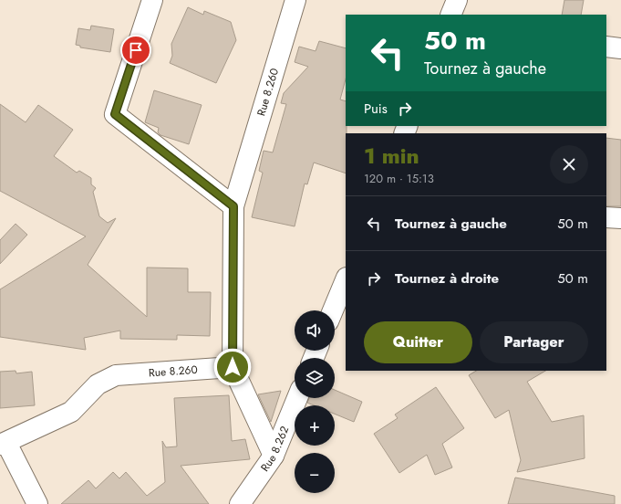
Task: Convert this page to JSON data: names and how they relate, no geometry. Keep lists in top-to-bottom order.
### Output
{
  "streets": {
    "street": ["Rue 8.260", "Rue 8.262"]
  },
  "page": {
    "turn": ["50 m", "Tournez à gauche"],
    "then": "Puis",
    "heading": ["1 min", "120 m · 15:13"],
    "list": [
      {
        "name": "Tournez à gauche",
        "value": "50 m"
      },
      {
        "name": "Tournez à droite",
        "value": "50 m"
      }
    ],
    "map_buttons": ["+", "−"],
    "buttons": ["Quitter", "Partager"]
  }
}
